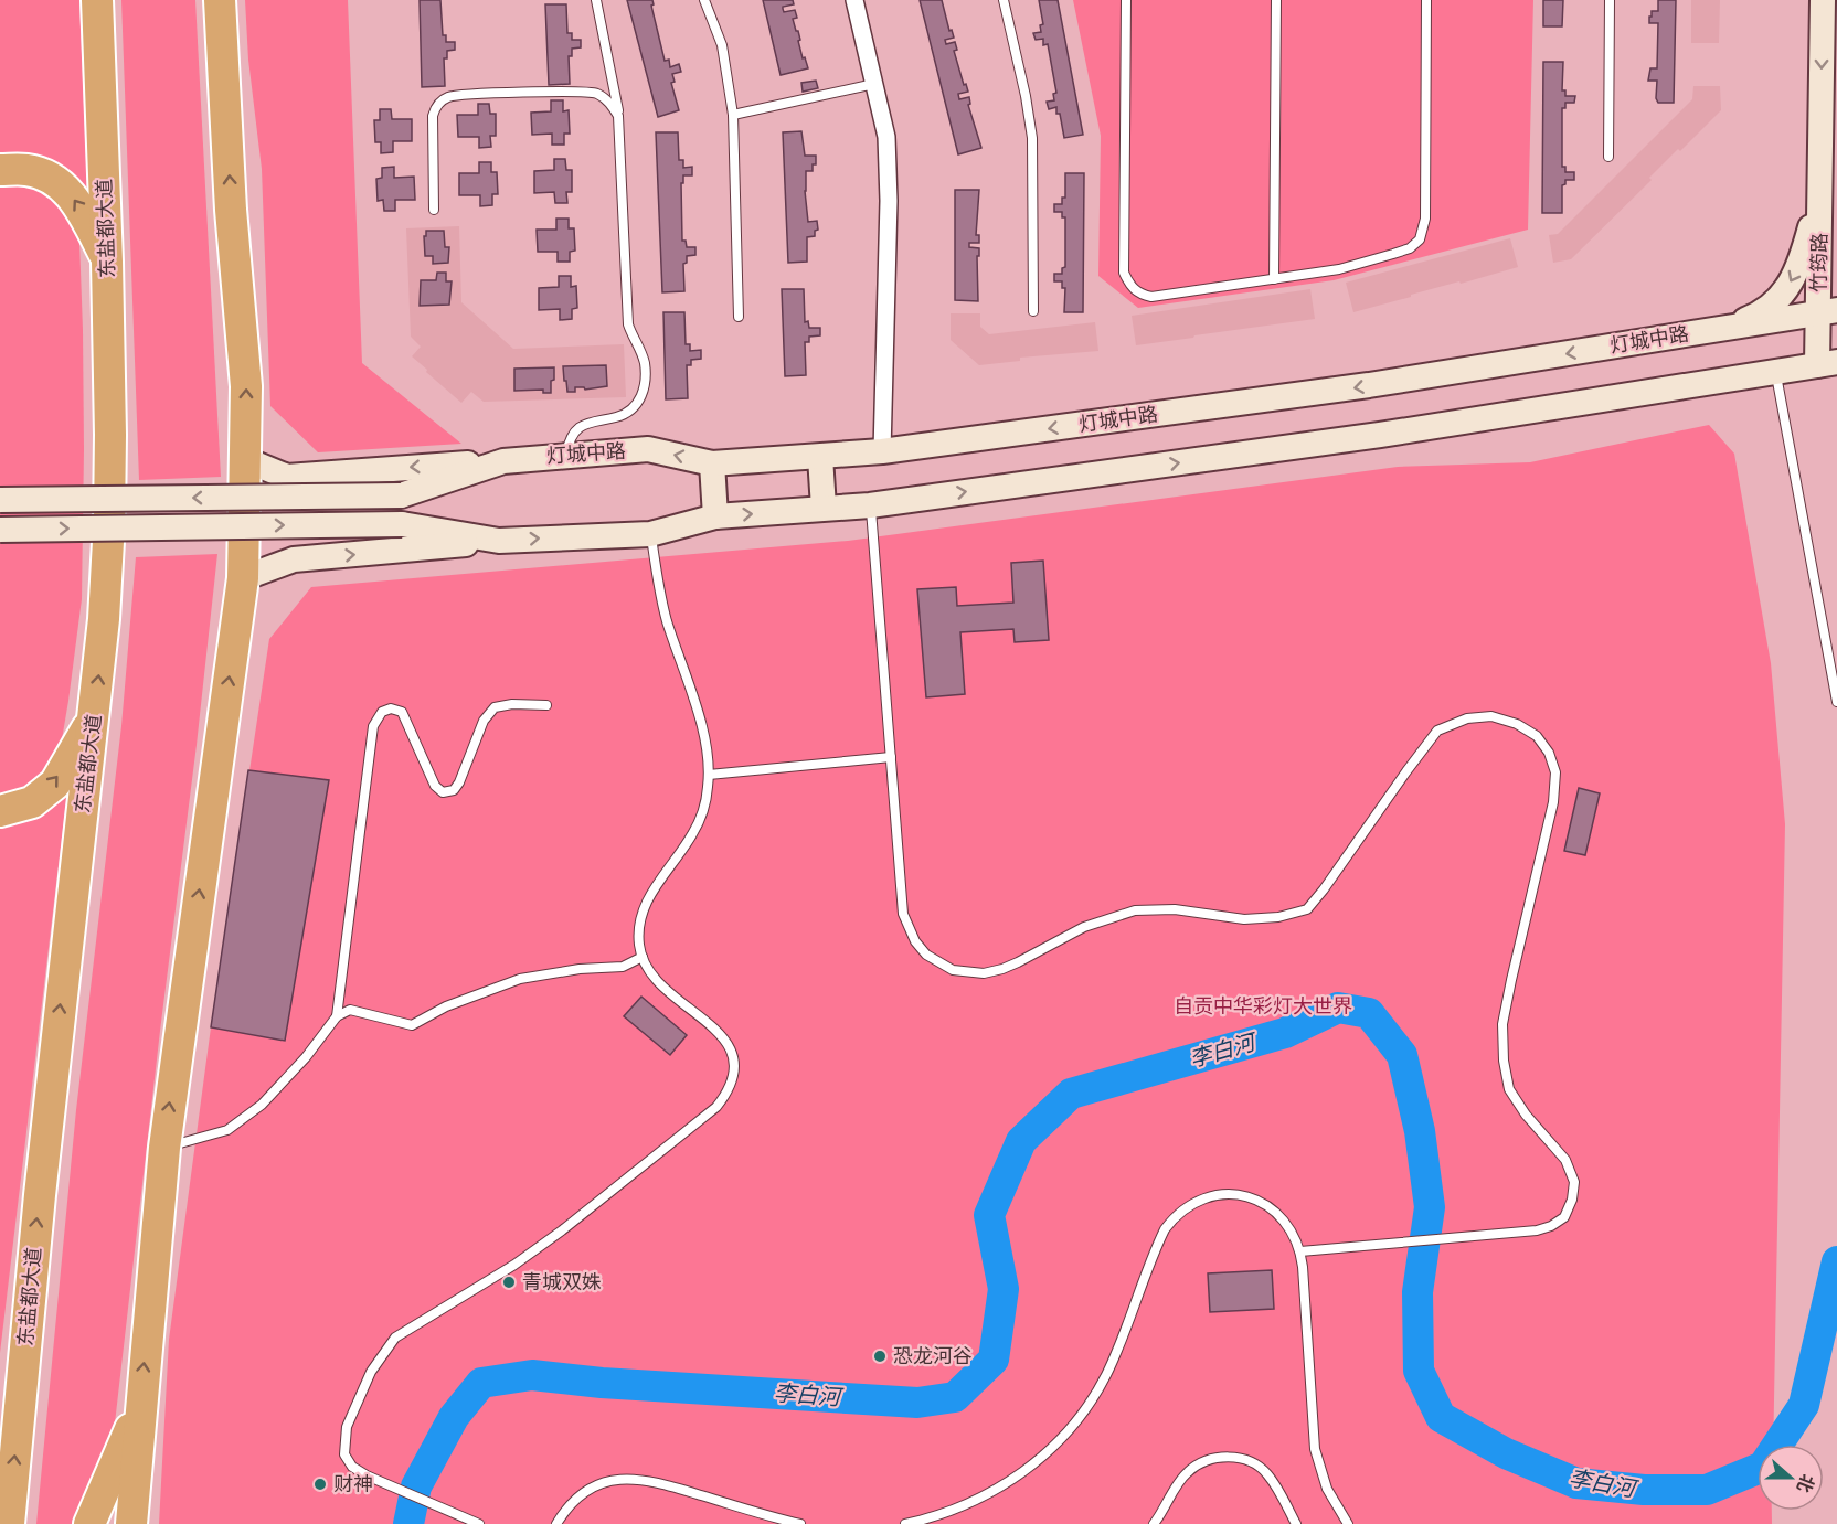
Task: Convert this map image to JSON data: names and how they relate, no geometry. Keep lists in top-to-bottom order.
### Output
{
  "streets": {
    "highway": ["东盐都大道"],
    "main road": ["竹筠路", "灯城中路"]
  },
  "crossings": [
    ["竹筠路", "灯城中路"]
  ],
  "one_way": ["竹筠路"],
  "water": ["李白河"],
  "parks": ["自贡中华彩灯大世界"],
  "places": ["青城双姝", "恐龙河谷", "财神"],
  "north": "right"
}
